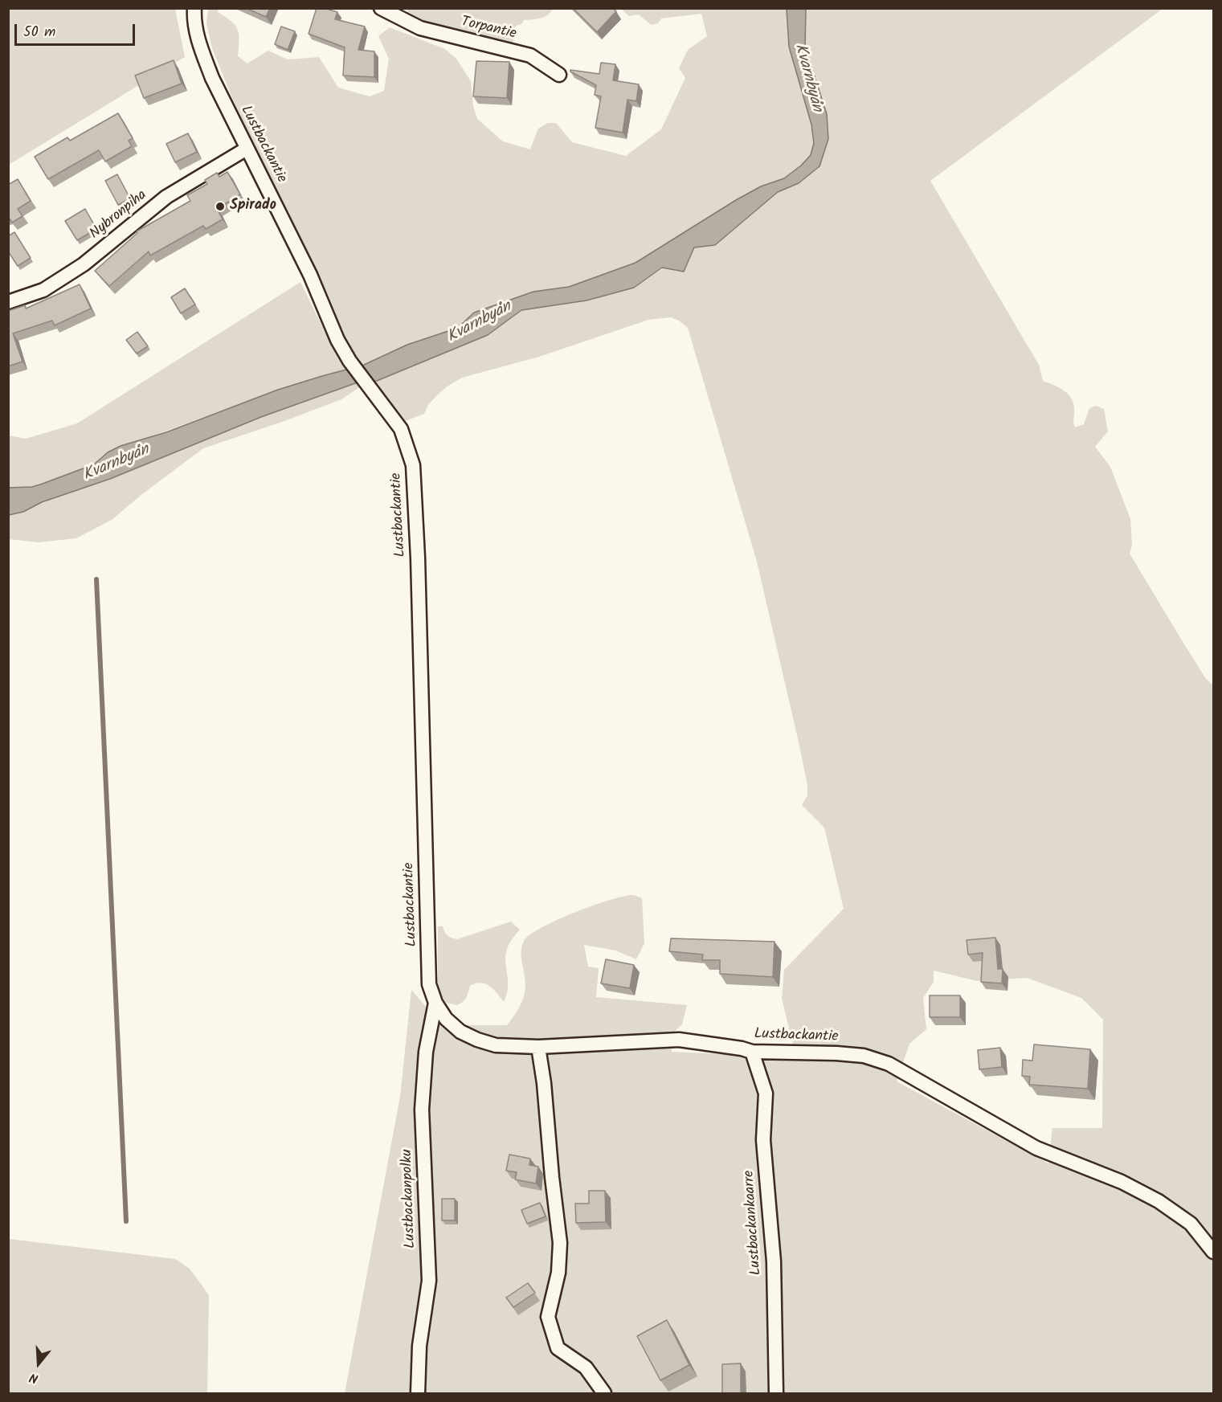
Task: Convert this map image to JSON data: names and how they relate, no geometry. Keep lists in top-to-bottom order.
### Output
{
  "streets": {
    "street": [
      "Torpantie",
      "Lustbackantie",
      "Nybronpiha",
      "Lustbackanpolku",
      "Lustbackankaarre"
    ]
  },
  "crossings": [
    ["Lustbackantie", "Nybronpiha"],
    ["Lustbackantie", "Lustbackanpolku"],
    ["Lustbackantie", "Lustbackankaarre"]
  ],
  "water": ["Kvarnbyån"],
  "places": ["Spirado"],
  "scale_bar": "50 m",
  "north": "bottom"
}
